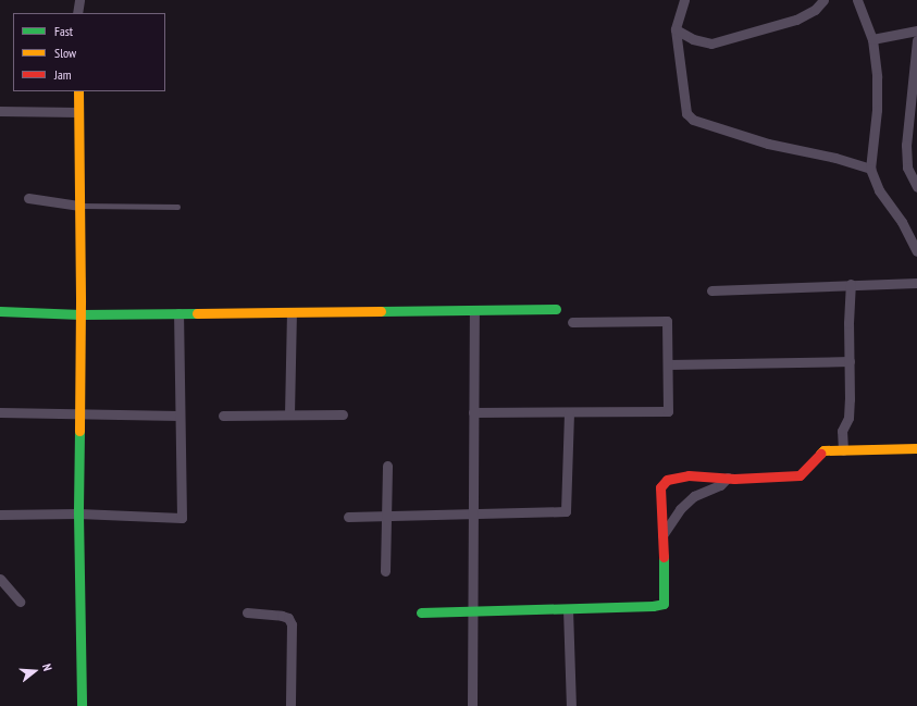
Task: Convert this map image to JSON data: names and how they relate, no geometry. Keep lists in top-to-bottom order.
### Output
{
  "legend": ["Fast", "Slow", "Jam"],
  "north": "right"
}
